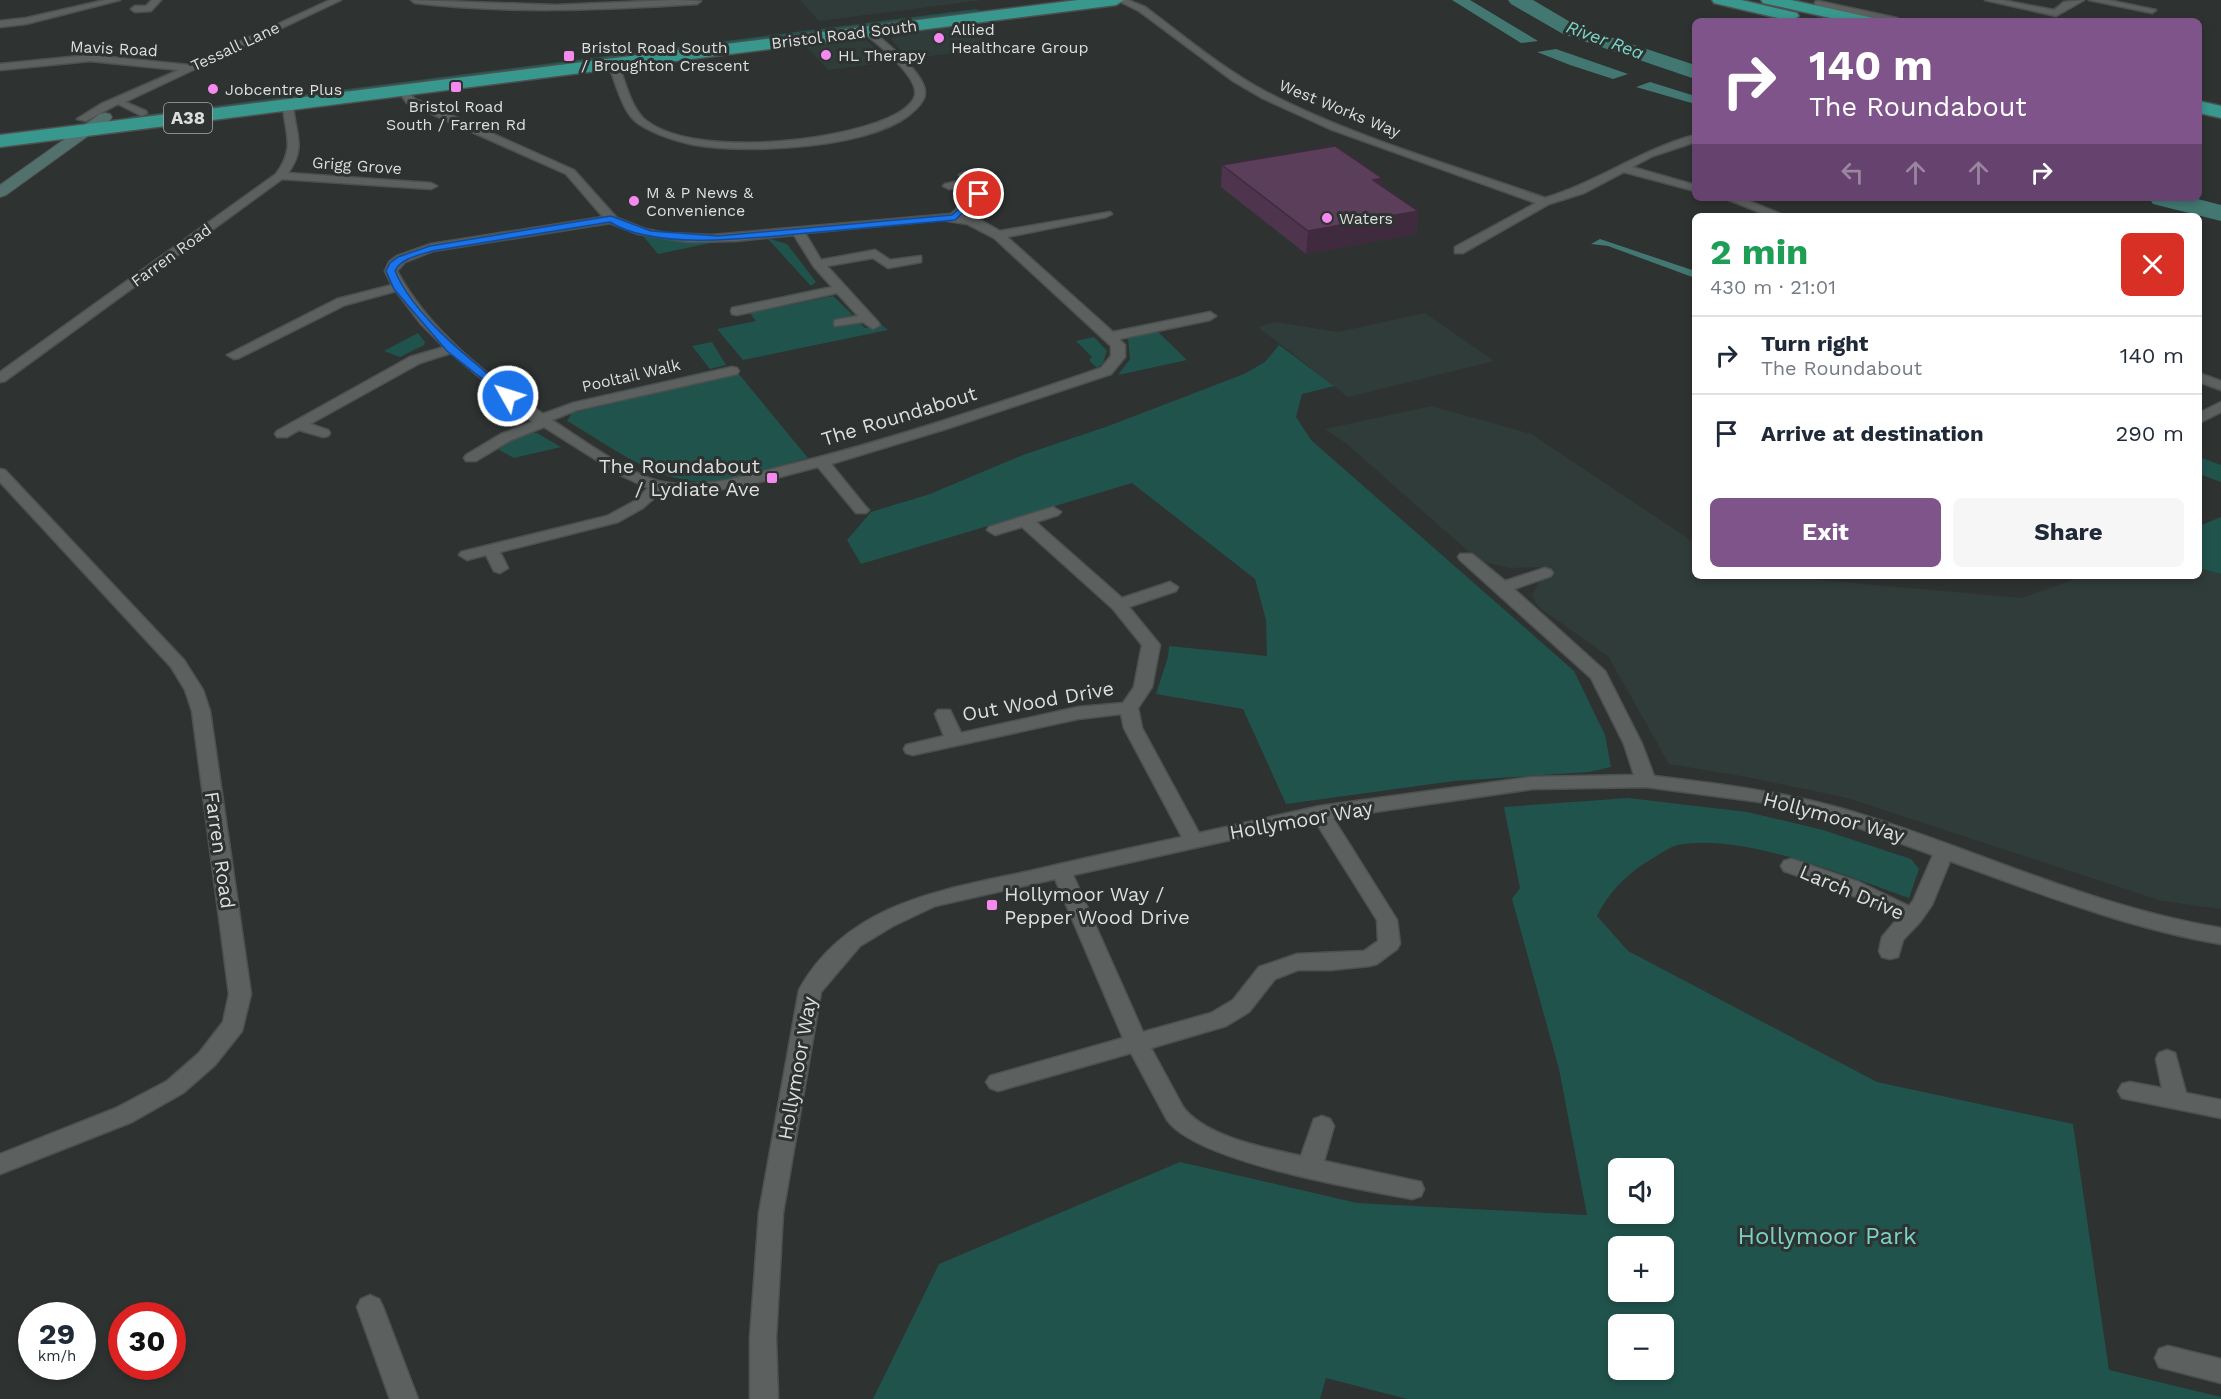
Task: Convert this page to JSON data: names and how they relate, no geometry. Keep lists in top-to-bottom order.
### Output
{
  "streets": {
    "highway": ["Bristol Road South", "A38"],
    "street": [
      "Tessall Lane",
      "Mavis Road",
      "West Works Way",
      "Grigg Grove",
      "Farren Road",
      "Pooltail Walk",
      "The Roundabout",
      "Out Wood Drive",
      "Hollymoor Way",
      "Larch Drive"
    ]
  },
  "crossings": [
    ["Bristol Road South", "Tessall Lane"],
    ["Bristol Road South", "Farren Road"],
    ["Tessall Lane", "Mavis Road"],
    ["Grigg Grove", "Farren Road"],
    ["Pooltail Walk", "The Roundabout"],
    ["Hollymoor Way", "Larch Drive"]
  ],
  "water": ["River Rea"],
  "parks": ["Hollymoor Park"],
  "places": {
    "other": [
      "Allied Healthcare Group",
      "HL Therapy",
      "Jobcentre Plus",
      "M & P News & Convenience",
      "Waters"
    ],
    "transit": [
      "Bristol Road South / Broughton Crescent",
      "Bristol Road South / Farren Rd",
      "The Roundabout / Lydiate Ave",
      "Hollymoor Way / Pepper Wood Drive"
    ]
  },
  "page": {
    "turn": ["140 m", "The Roundabout"],
    "heading": ["2 min", "430 m · 21:01"],
    "list": [
      {
        "name": "Turn right",
        "note": "The Roundabout",
        "value": "140 m"
      },
      {
        "name": "Arrive at destination",
        "value": "290 m"
      }
    ],
    "buttons": ["Exit", "Share"],
    "map_buttons": ["+", "−"],
    "speed": "29 km/h",
    "limit": "30"
  }
}
